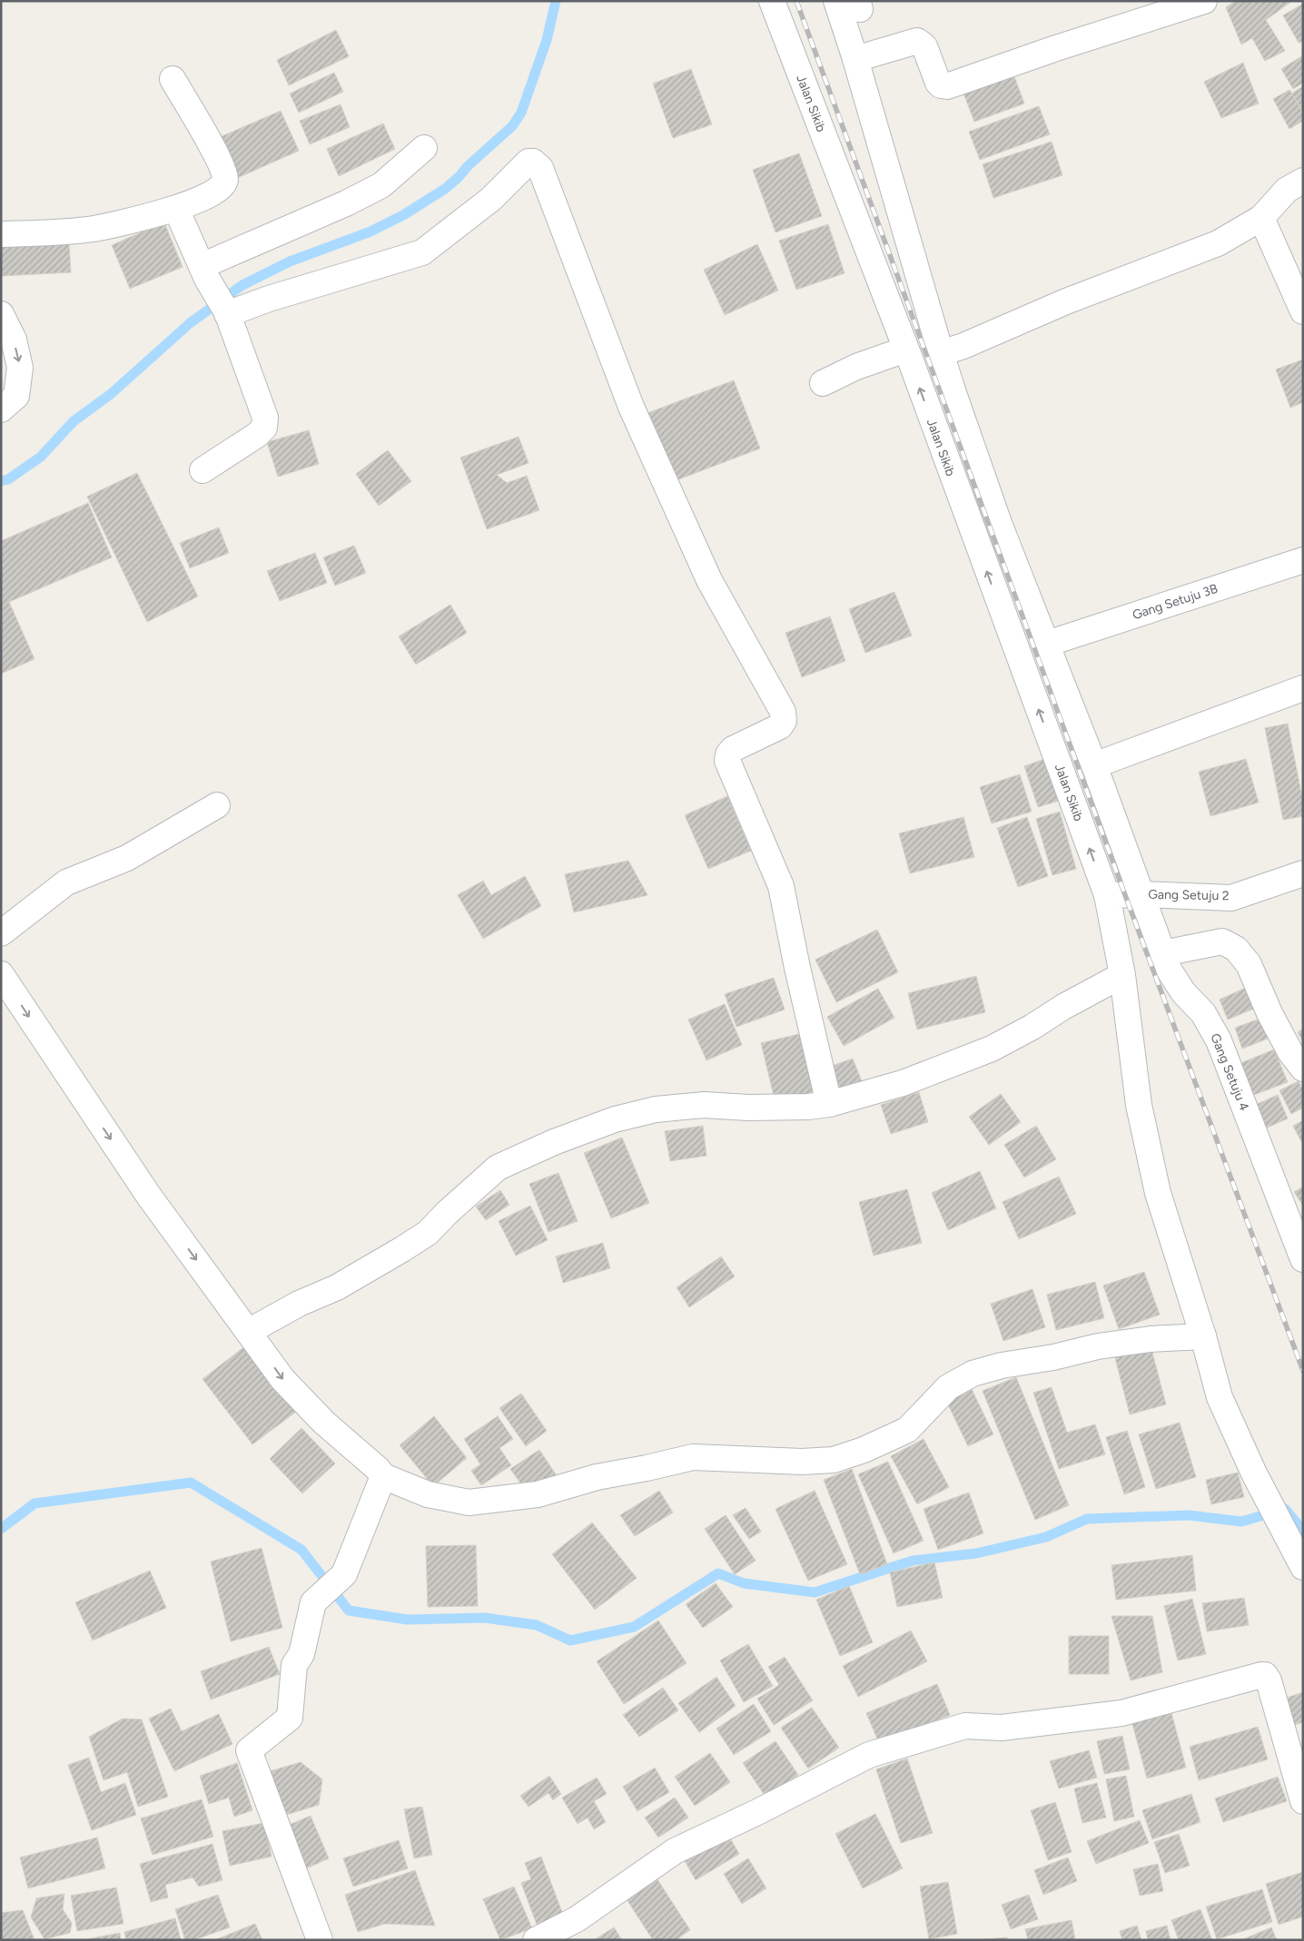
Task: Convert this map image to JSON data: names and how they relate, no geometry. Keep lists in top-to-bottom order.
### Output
{
  "streets": {
    "street": [
      "Jalan Sikib",
      "Gang Setuju 3B",
      "Gang Setuju 2",
      "Gang Setuju 4"
    ]
  },
  "crossings": [
    ["Jalan Sikib", "Gang Setuju 2"],
    ["Jalan Sikib", "Gang Setuju 4"],
    ["Gang Setuju 2", "Gang Setuju 4"]
  ]
}
